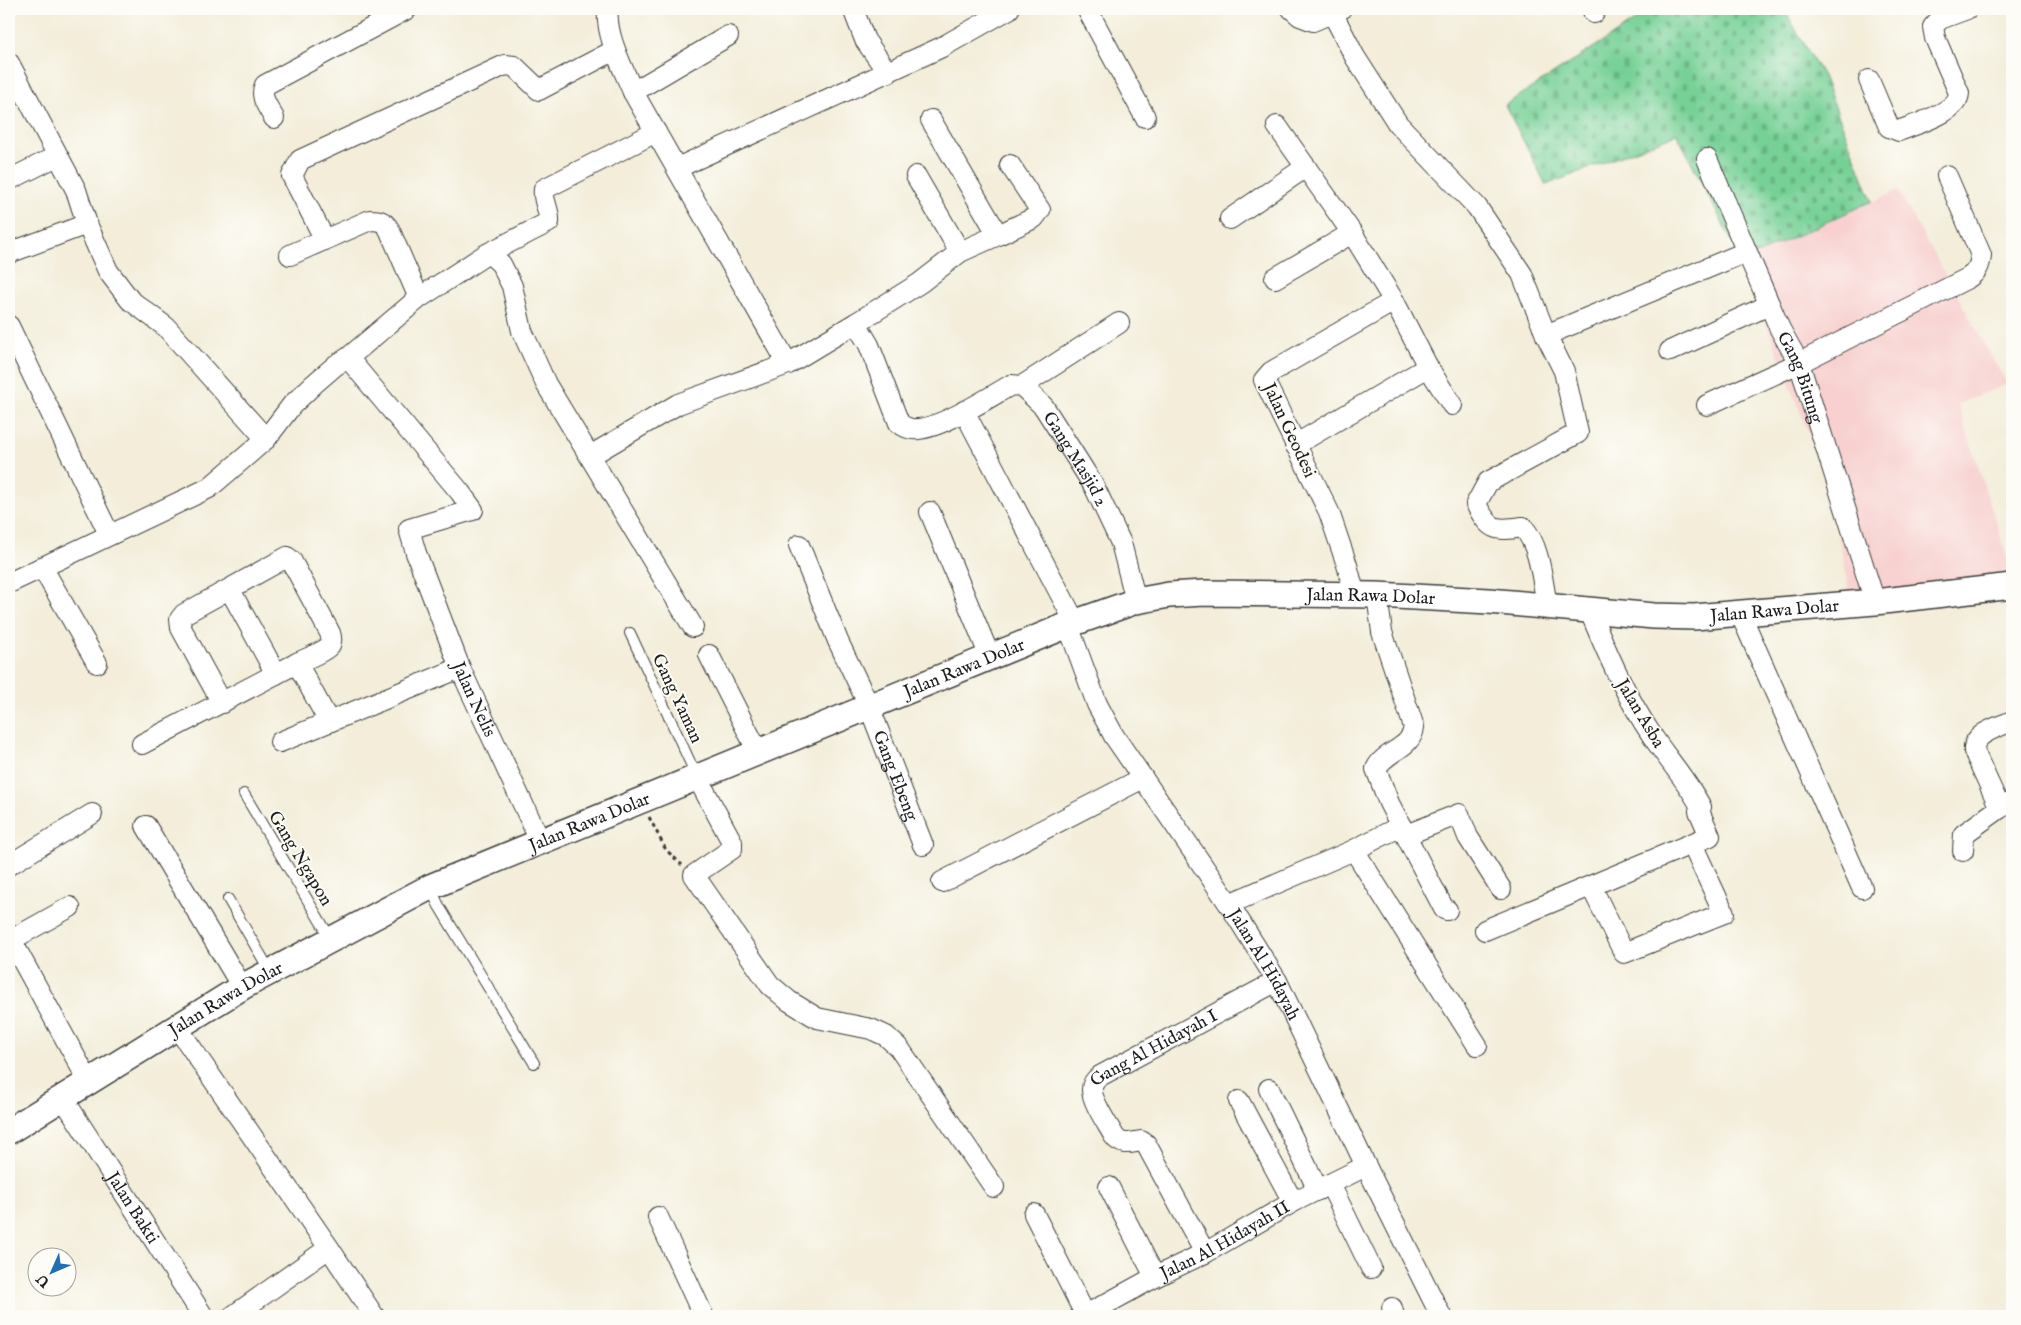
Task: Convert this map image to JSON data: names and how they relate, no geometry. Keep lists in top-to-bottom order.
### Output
{
  "streets": {
    "street": [
      "Gang Bitung",
      "Jalan Geodesi",
      "Gang Masjid 2",
      "Jalan Rawa Dolar",
      "Jalan Nelis",
      "Jalan Asba",
      "Gang Ebeng",
      "Jalan Al Hidayah",
      "Gang Al Hidayah I",
      "Jalan Bakti",
      "Jalan Al Hidayah II"
    ],
    "lane": ["Gang Yaman", "Gang Ngapon"]
  },
  "crossings": [
    ["Gang Bitung", "Jalan Rawa Dolar"],
    ["Jalan Geodesi", "Jalan Rawa Dolar"],
    ["Gang Masjid 2", "Jalan Rawa Dolar"],
    ["Jalan Rawa Dolar", "Gang Yaman"],
    ["Jalan Rawa Dolar", "Jalan Nelis"],
    ["Jalan Rawa Dolar", "Jalan Asba"],
    ["Jalan Rawa Dolar", "Gang Ebeng"],
    ["Jalan Rawa Dolar", "Gang Ngapon"],
    ["Jalan Rawa Dolar", "Jalan Al Hidayah"],
    ["Jalan Rawa Dolar", "Jalan Bakti"],
    ["Jalan Al Hidayah", "Gang Al Hidayah I"],
    ["Jalan Al Hidayah", "Jalan Al Hidayah II"],
    ["Gang Al Hidayah I", "Jalan Al Hidayah II"]
  ],
  "north": "bottom left"
}
